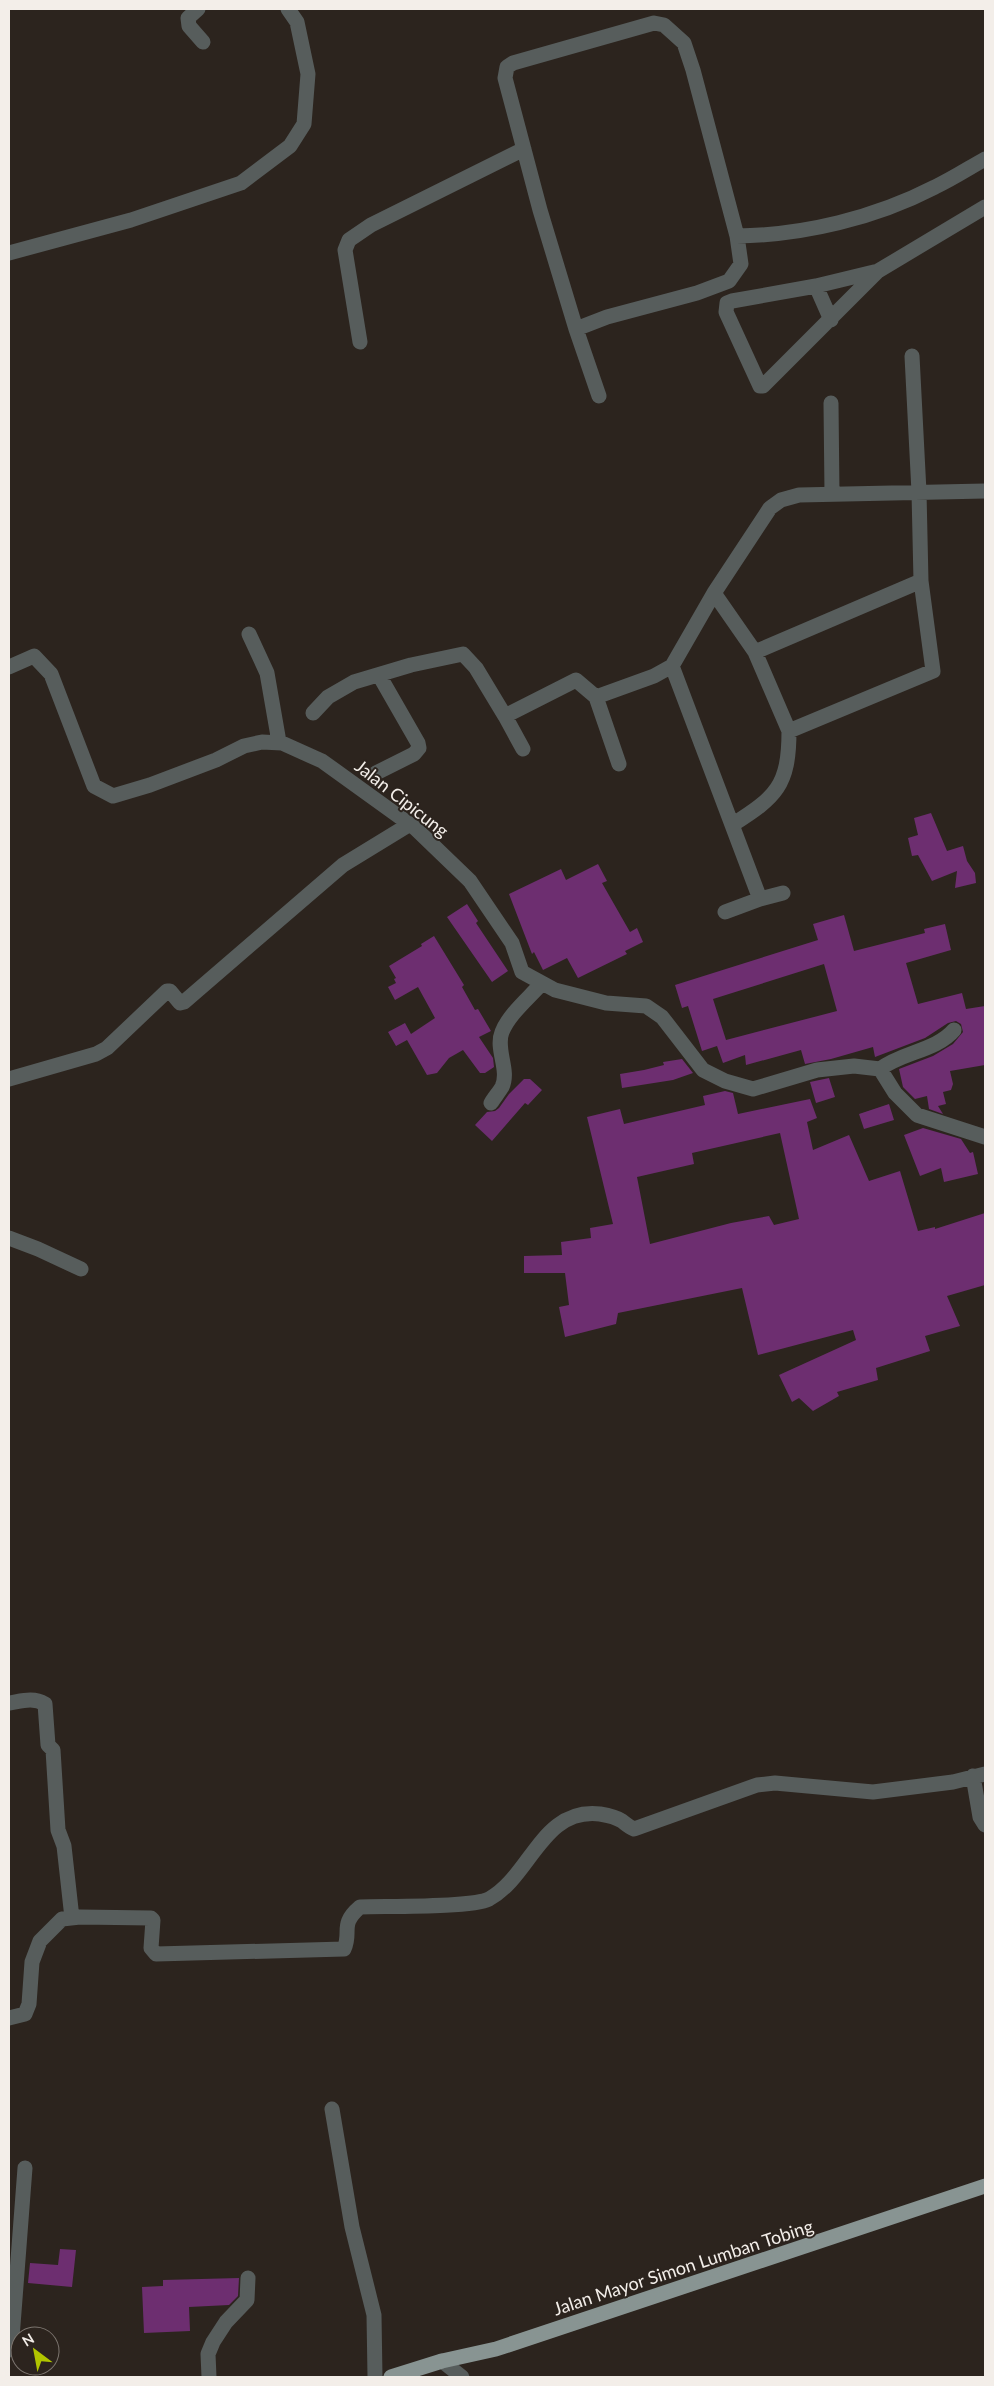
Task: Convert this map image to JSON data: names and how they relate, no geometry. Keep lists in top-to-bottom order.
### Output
{
  "streets": {
    "main road": ["Jalan Mayor Simon Lumban Tobing"],
    "street": ["Jalan Cipicung"]
  },
  "north": "top left"
}
